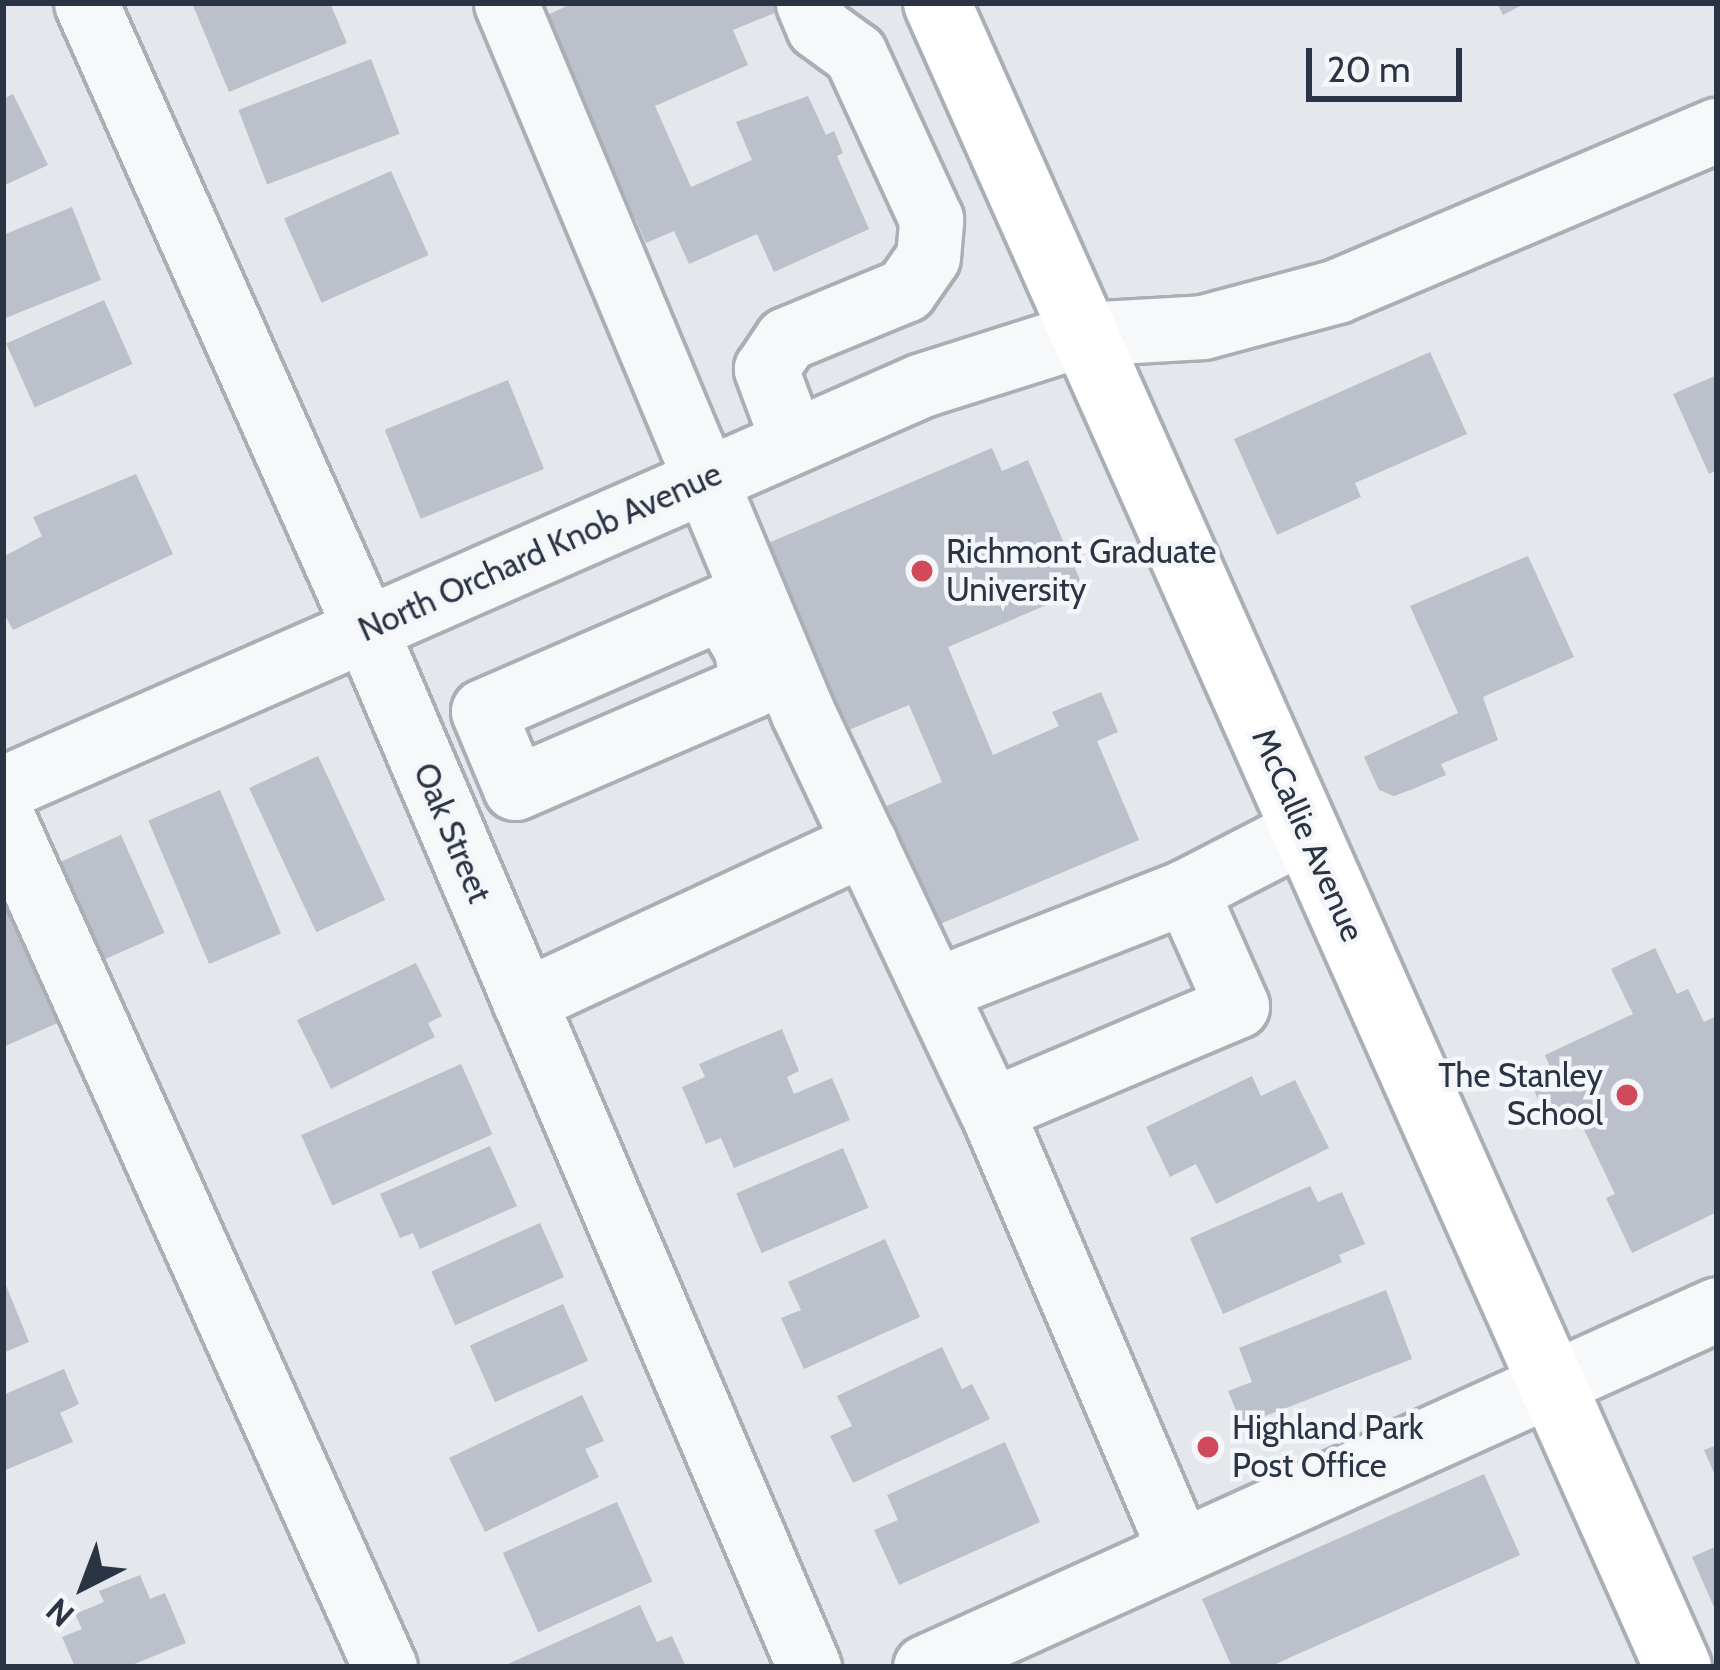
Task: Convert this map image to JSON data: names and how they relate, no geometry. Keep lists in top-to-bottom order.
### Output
{
  "streets": {
    "main road": ["McCallie Avenue"],
    "street": ["North Orchard Knob Avenue", "Oak Street"]
  },
  "crossings": [
    ["North Orchard Knob Avenue", "Oak Street"],
    ["North Orchard Knob Avenue", "McCallie Avenue"]
  ],
  "places": ["Richmont Graduate University", "The Stanley School", "Highland Park Post Office"],
  "scale_bar": "20 m",
  "north": "bottom left"
}
